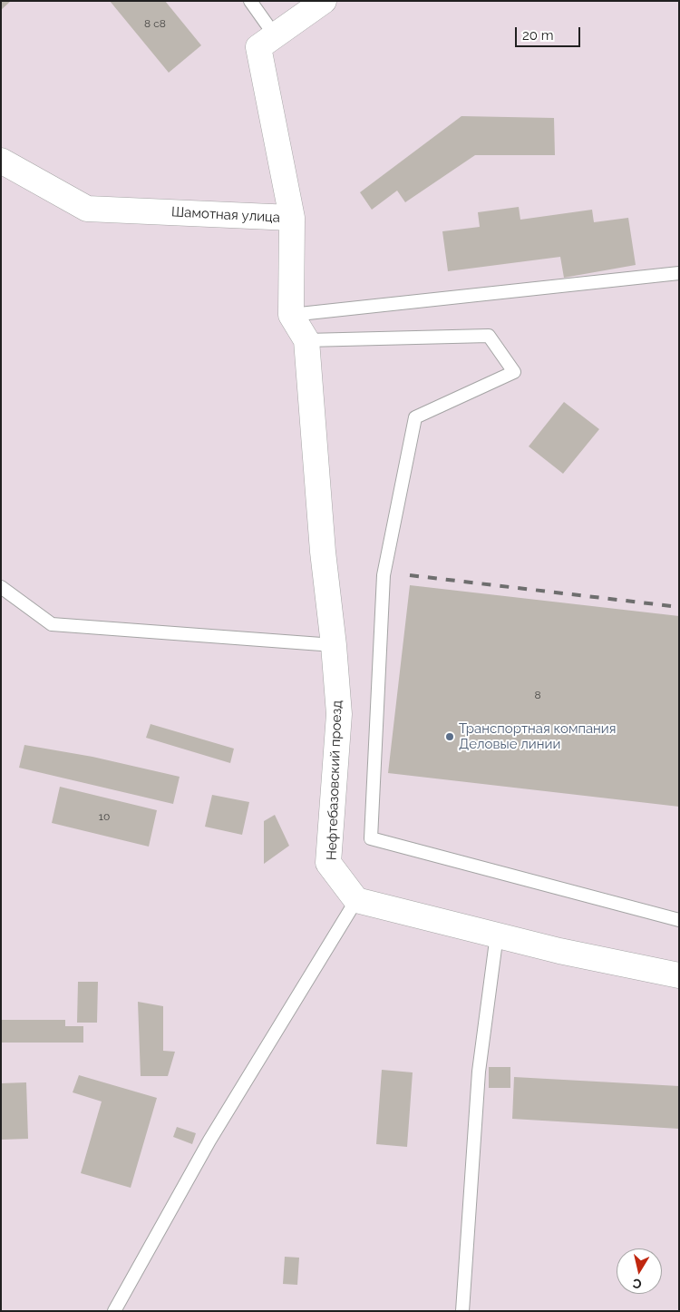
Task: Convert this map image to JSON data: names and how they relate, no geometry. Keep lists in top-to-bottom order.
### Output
{
  "streets": {
    "street": ["Шамотная улица", "Нефтебазовский проезд"]
  },
  "places": ["Транспортная компания Деловые линии"],
  "house_numbers": ["8 с8", "8", "10"],
  "scale_bar": "20 m",
  "north": "bottom"
}
